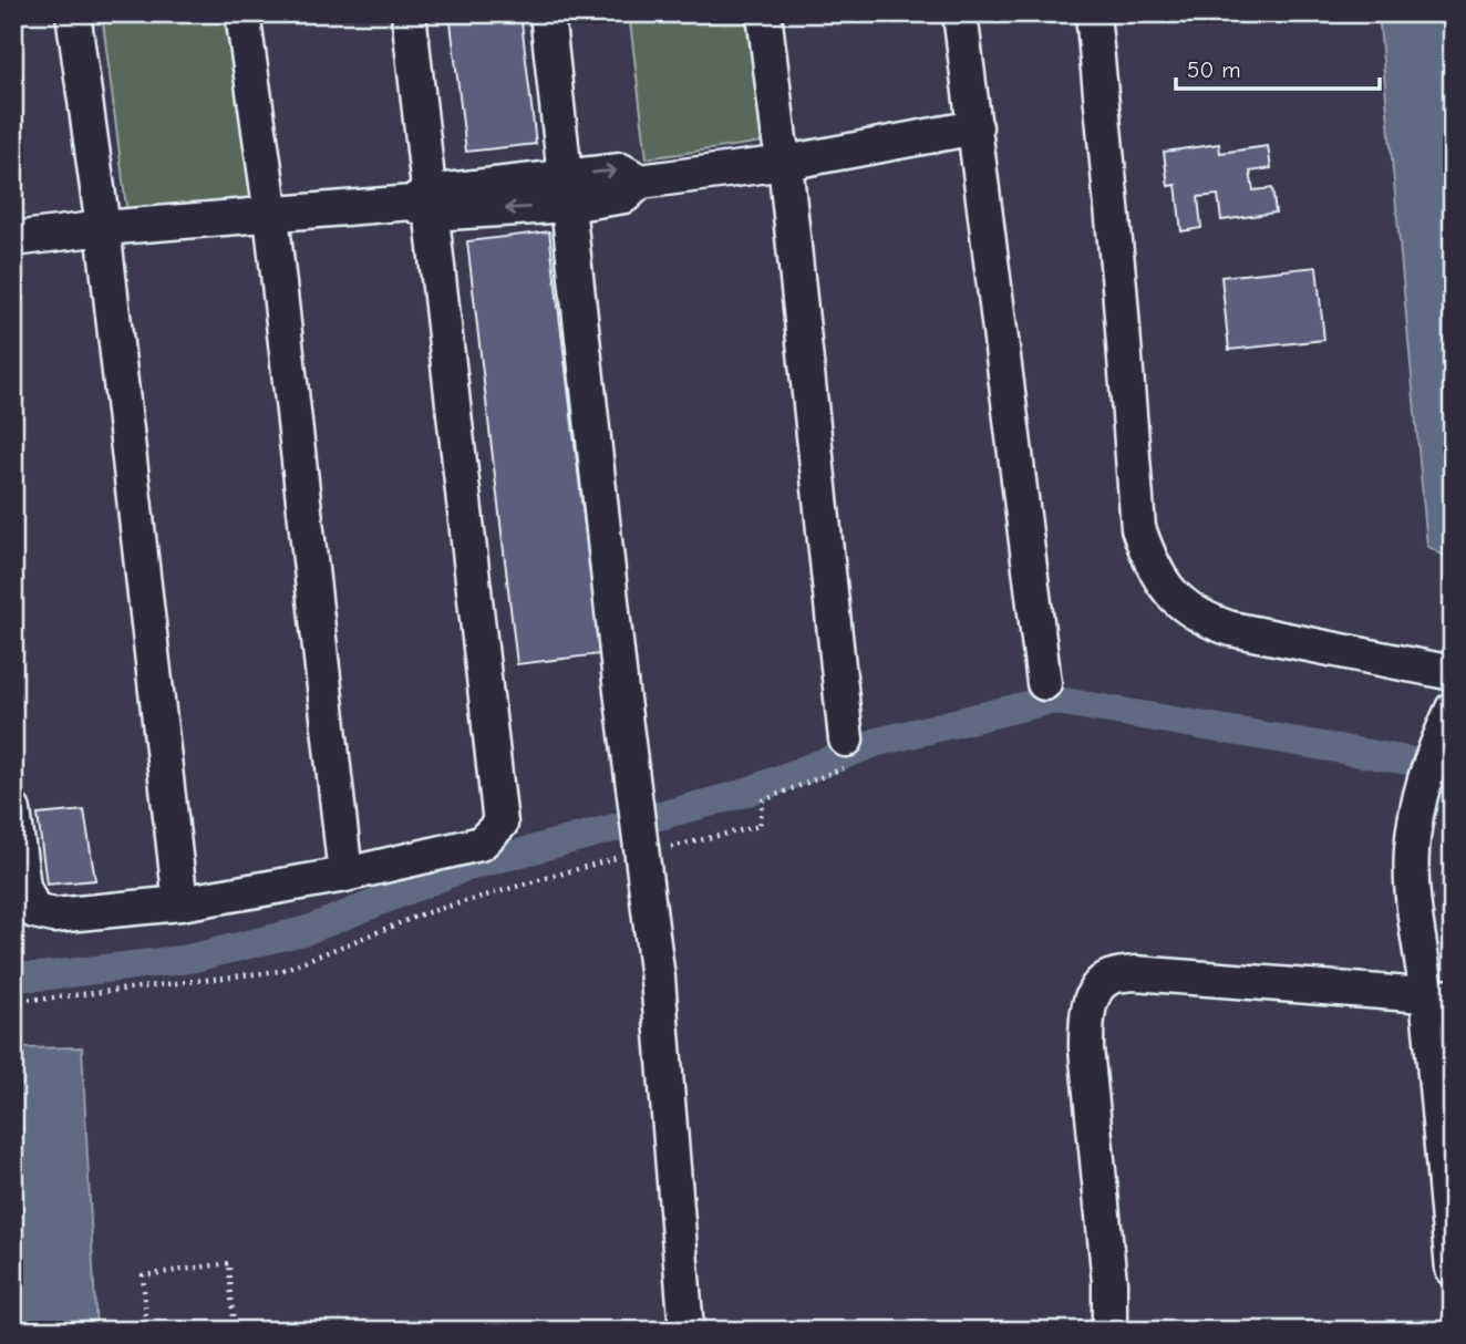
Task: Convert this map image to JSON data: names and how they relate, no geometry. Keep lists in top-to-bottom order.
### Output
{
  "scale_bar": "50 m"
}
